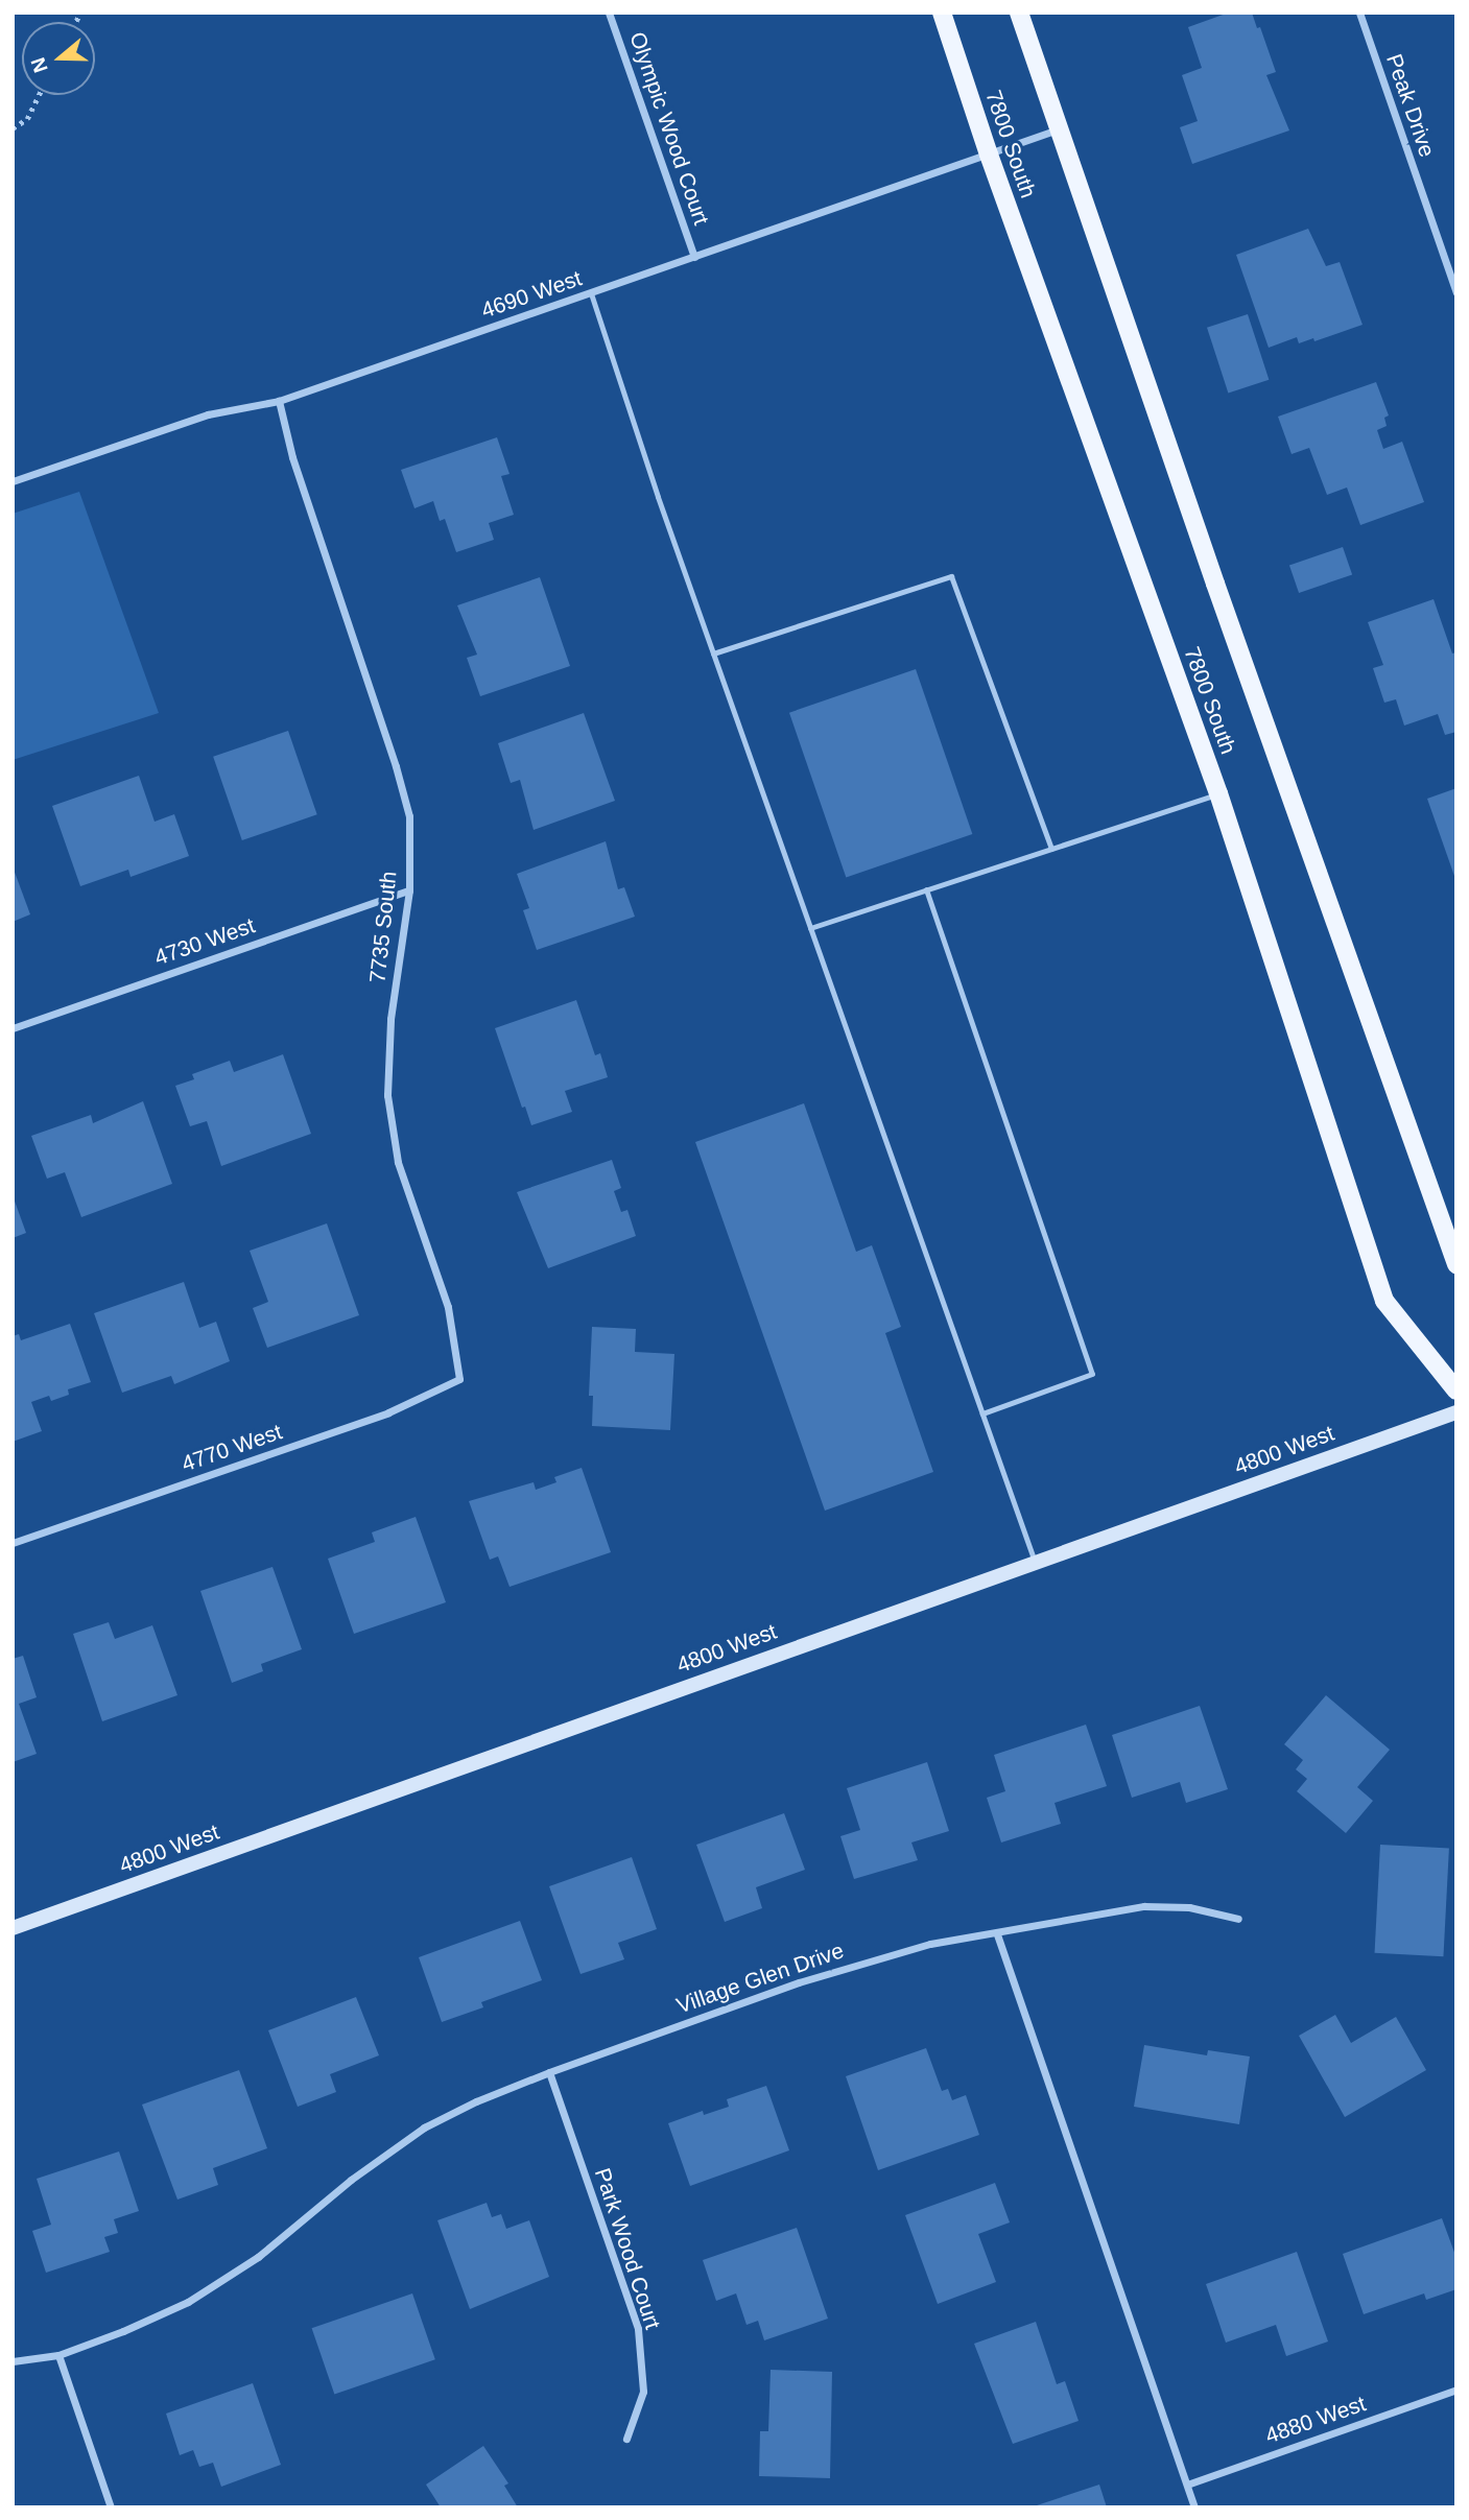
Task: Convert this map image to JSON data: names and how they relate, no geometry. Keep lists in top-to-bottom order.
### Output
{
  "streets": {
    "main road": ["7800 South", "4800 West"],
    "street": [
      "Peak Drive",
      "Olympic Wood Court",
      "4690 West",
      "7735 South",
      "4730 West",
      "4770 West",
      "Village Glen Drive",
      "Park Wood Court",
      "4880 West"
    ]
  },
  "crossings": [
    ["Olympic Wood Court", "4690 West"],
    ["7800 South", "4690 West"],
    ["4690 West", "7735 South"],
    ["7735 South", "4730 West"],
    ["7735 South", "4770 West"],
    ["Village Glen Drive", "Park Wood Court"]
  ],
  "north": "left"
}
